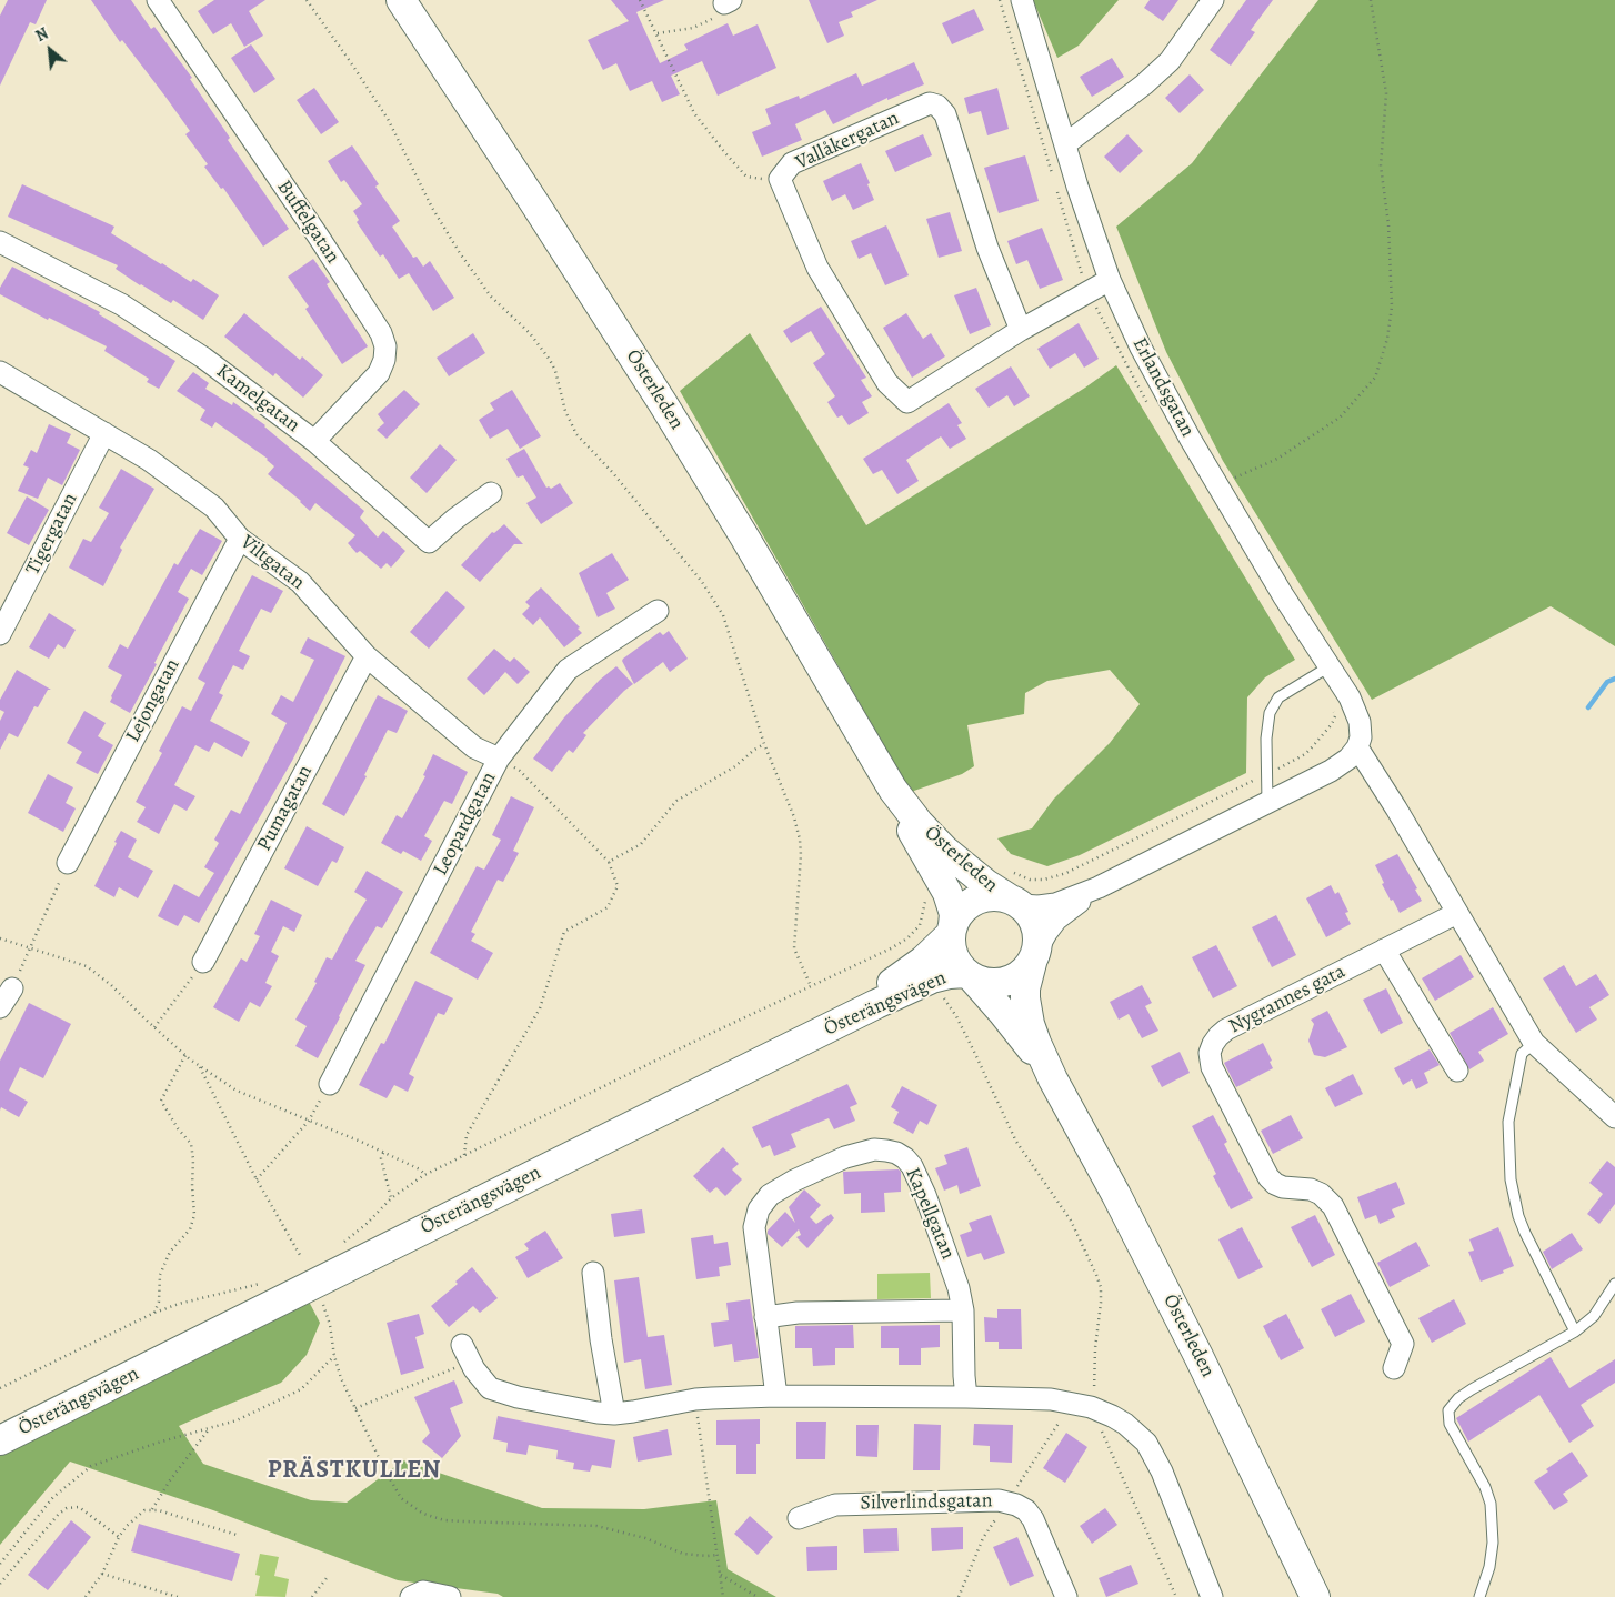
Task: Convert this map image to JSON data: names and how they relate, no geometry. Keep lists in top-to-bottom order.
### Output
{
  "streets": {
    "main road": ["Österleden", "Österängsvägen"],
    "street": [
      "Vallåkergatan",
      "Buffelgatan",
      "Erlandsgatan",
      "Kamelgatan",
      "Tigergatan",
      "Viltgatan",
      "Lejongatan",
      "Pumagatan",
      "Leopardgatan",
      "Nygrannes gata",
      "Kapellgatan",
      "Silverlindsgatan"
    ]
  },
  "crossings": [
    ["Vallåkergatan", "Erlandsgatan"],
    ["Buffelgatan", "Kamelgatan"],
    ["Österleden", "Österängsvägen"],
    ["Tigergatan", "Viltgatan"],
    ["Viltgatan", "Lejongatan"],
    ["Viltgatan", "Pumagatan"],
    ["Viltgatan", "Leopardgatan"]
  ],
  "districts": ["PRÄSTKULLEN"],
  "north": "top left"
}
